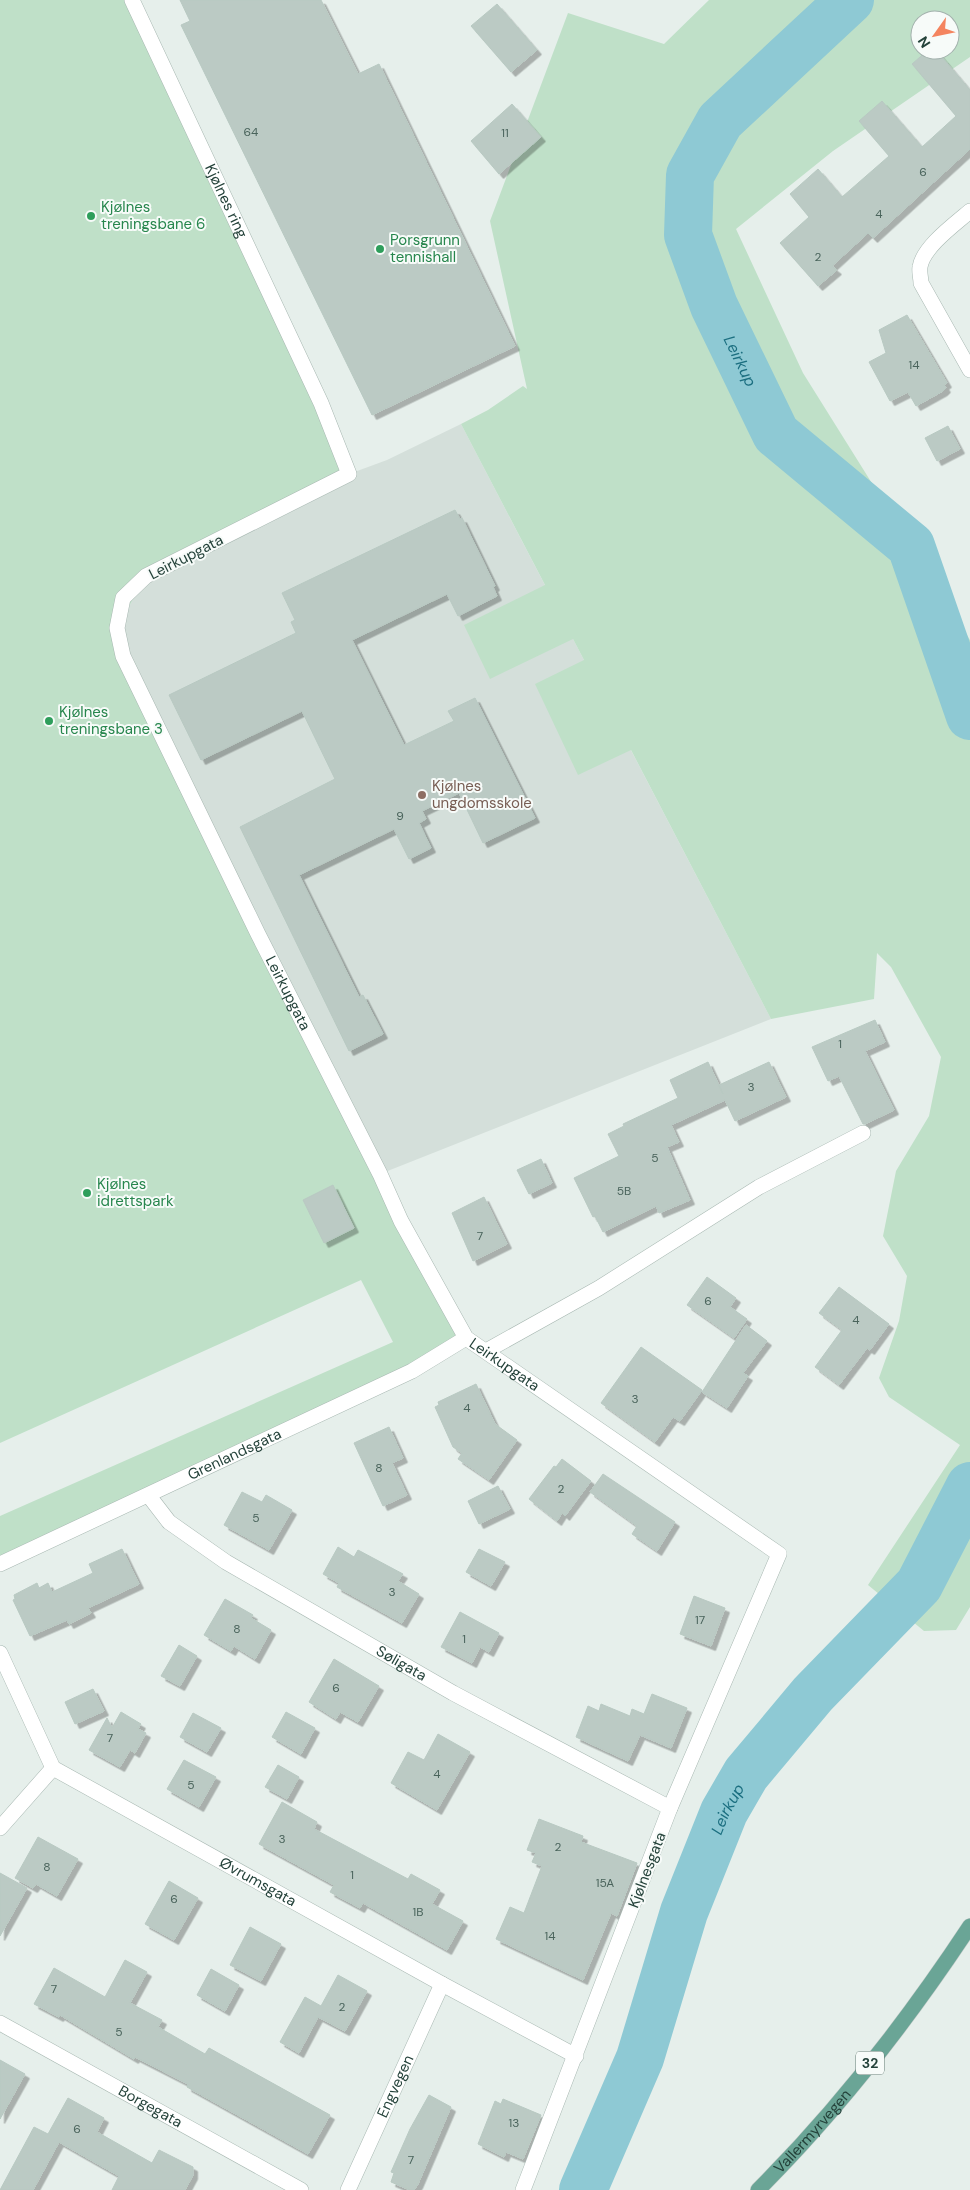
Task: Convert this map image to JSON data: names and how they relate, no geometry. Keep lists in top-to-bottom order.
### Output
{
  "streets": {
    "main road": ["32", "Vallermyrvegen"],
    "street": [
      "Kjølnes ring",
      "Leirkupgata",
      "Grenlandsgata",
      "Søligata",
      "Kjølnesgata",
      "Øvrumsgata",
      "Engvegen",
      "Borgegata"
    ]
  },
  "crossings": [
    ["Kjølnes ring", "Leirkupgata"],
    ["Leirkupgata", "Grenlandsgata"],
    ["Leirkupgata", "Kjølnesgata"],
    ["Grenlandsgata", "Søligata"],
    ["Søligata", "Kjølnesgata"],
    ["Kjølnesgata", "Øvrumsgata"],
    ["Øvrumsgata", "Engvegen"]
  ],
  "water": ["Leirkup"],
  "places": [
    "Kjølnes treningsbane 6",
    "Porsgrunn tennishall",
    "Kjølnes treningsbane 3",
    "Kjølnes ungdomsskole",
    "Kjølnes idrettspark"
  ],
  "house_numbers": [
    "64",
    "11",
    "6",
    "4",
    "2",
    "14",
    "9",
    "1",
    "3",
    "5",
    "5B",
    "7",
    "6",
    "4",
    "3",
    "4",
    "8",
    "2",
    "5",
    "3",
    "17",
    "8",
    "1",
    "6",
    "7",
    "4",
    "5",
    "3",
    "2",
    "8",
    "1",
    "15A",
    "6",
    "1B",
    "14",
    "7",
    "2",
    "5",
    "13",
    "6",
    "7"
  ],
  "north": "bottom left"
}
